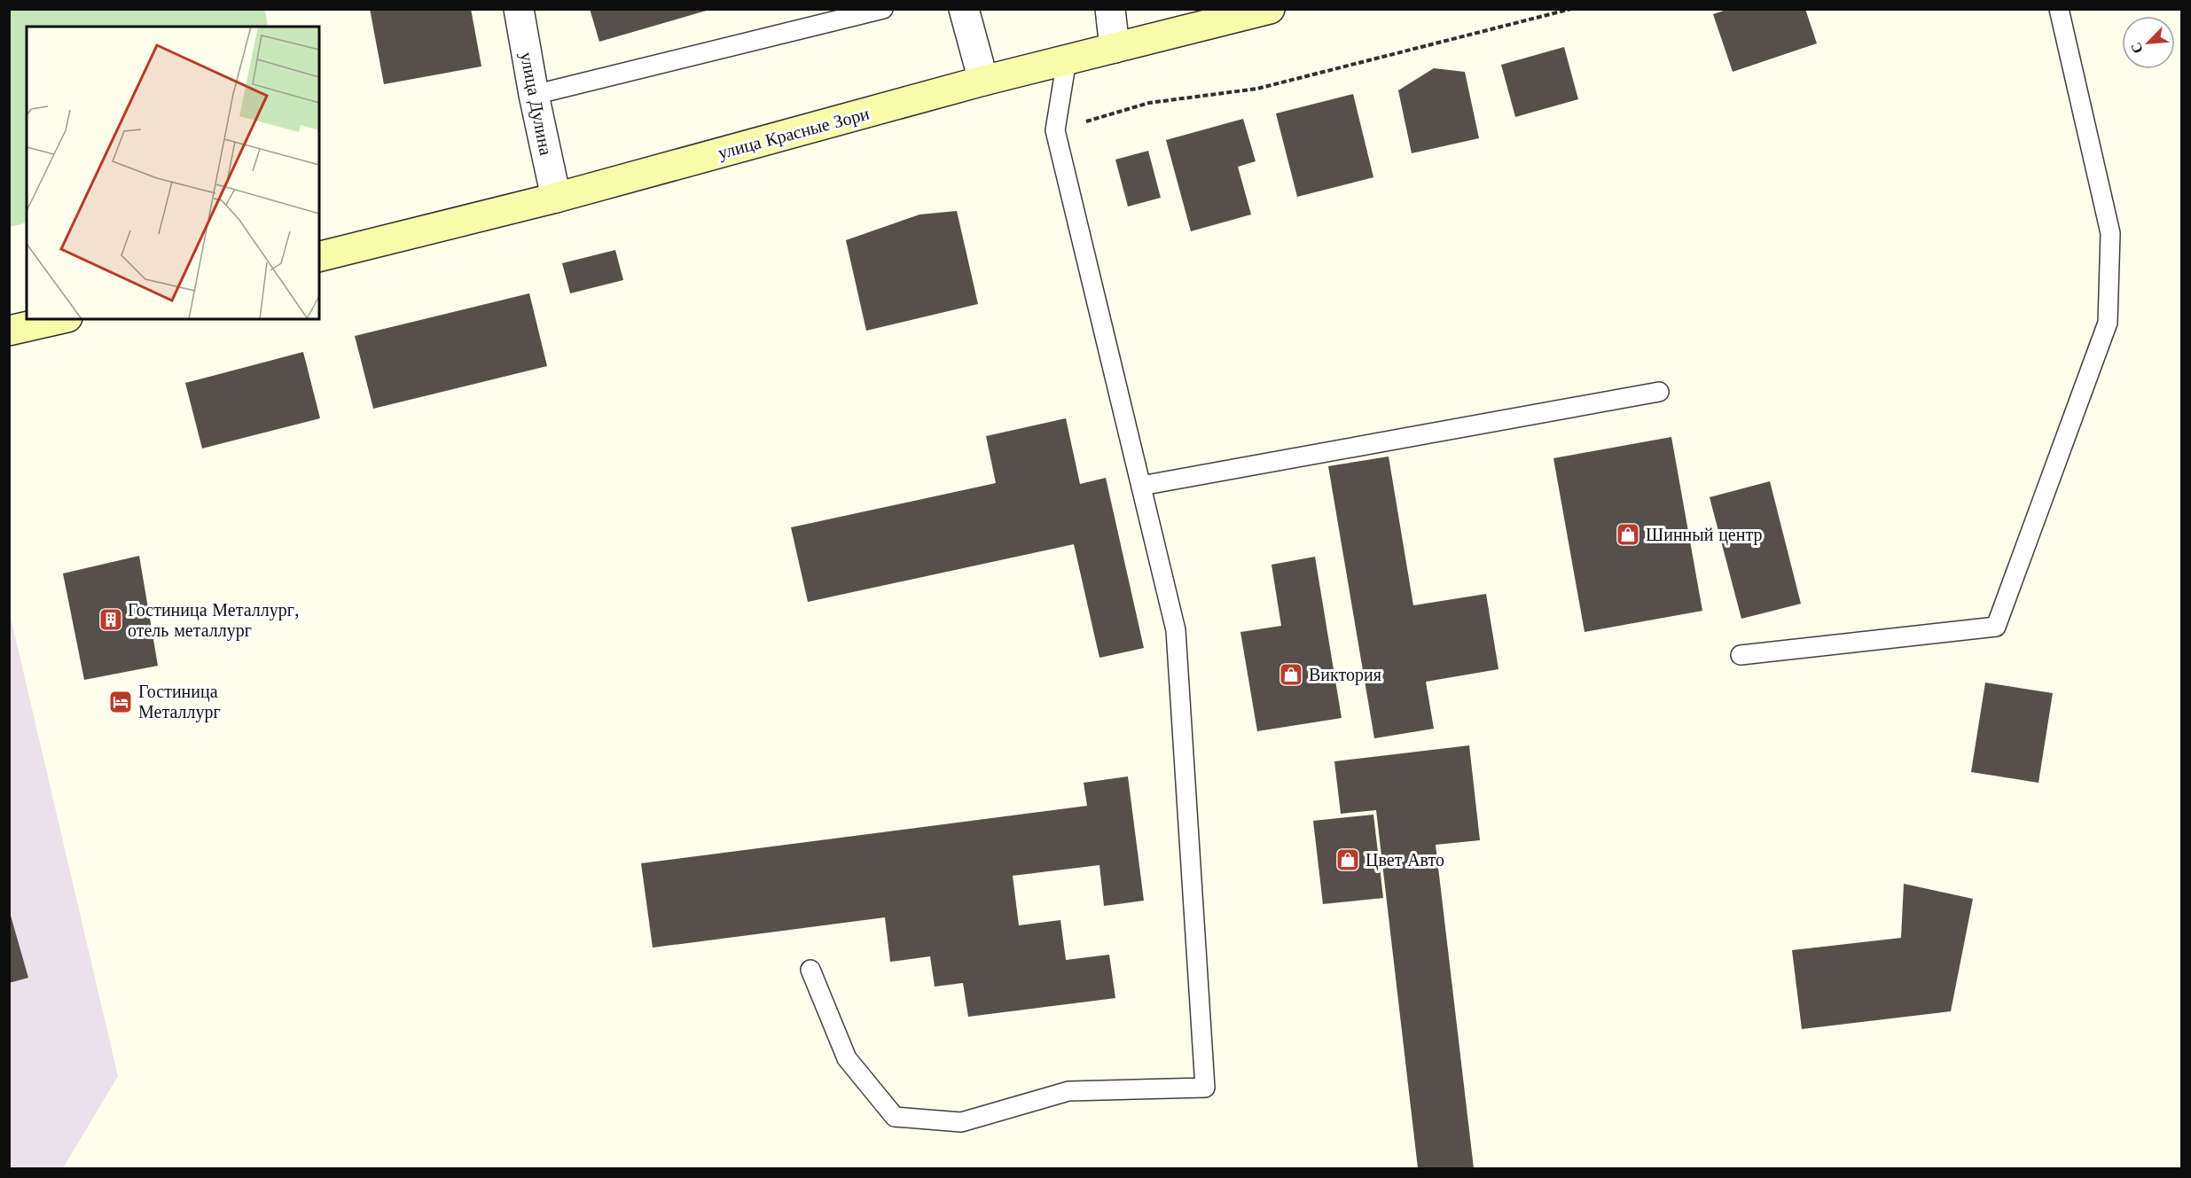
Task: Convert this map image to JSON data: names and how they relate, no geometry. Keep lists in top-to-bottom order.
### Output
{
  "streets": {
    "main road": ["улица Красные Зори"],
    "street": ["улица Дулина"]
  },
  "crossings": [
    ["улица Дулина", "улица Красные Зори"]
  ],
  "places": {
    "shop": ["Шинный центр", "Виктория", "Цвет Авто"],
    "building": ["Гостиница Металлург, отель металлург"],
    "hotel": ["Гостиница Металлург"]
  },
  "north": "bottom left"
}
